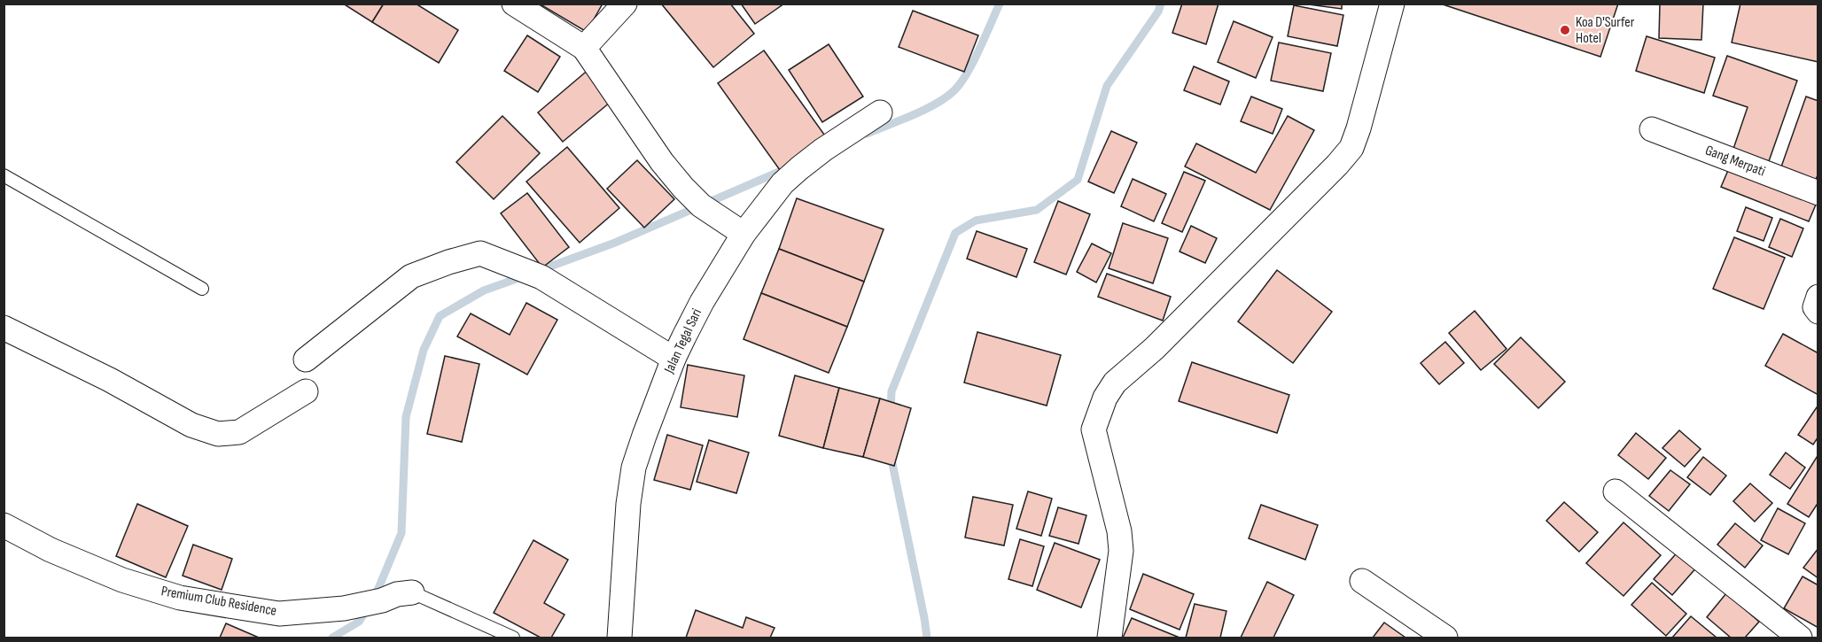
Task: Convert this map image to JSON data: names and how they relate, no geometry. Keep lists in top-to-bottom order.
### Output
{
  "streets": {
    "street": ["Gang Merpati", "Jalan Tegal Sari", "Premium Club Residence"]
  },
  "places": ["Koa D'Surfer Hotel"]
}
